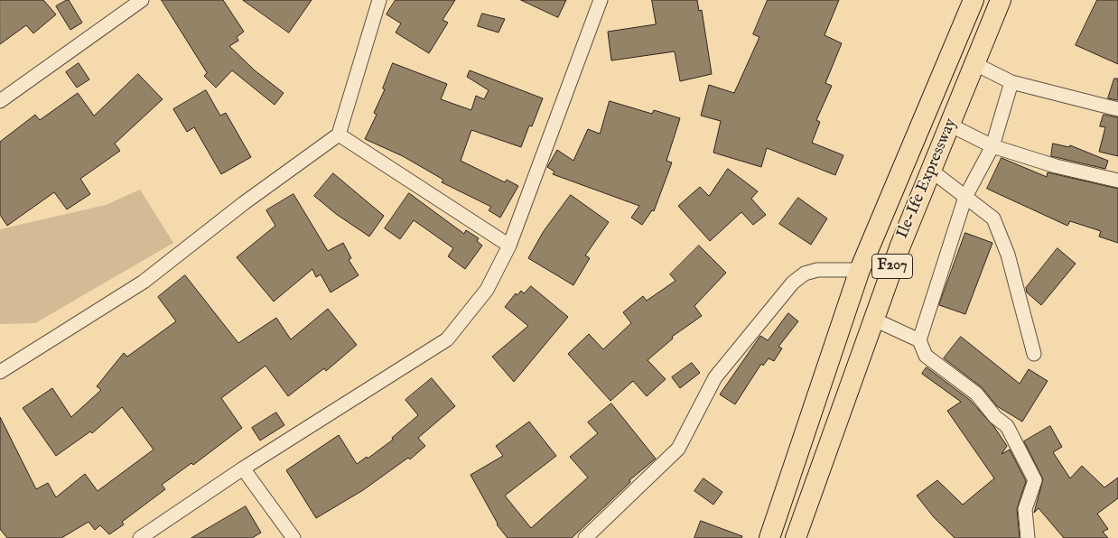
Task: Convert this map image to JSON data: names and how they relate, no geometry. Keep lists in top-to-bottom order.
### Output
{
  "streets": {
    "main road": ["Ile-Ife Expressway", "F207"]
  }
}
